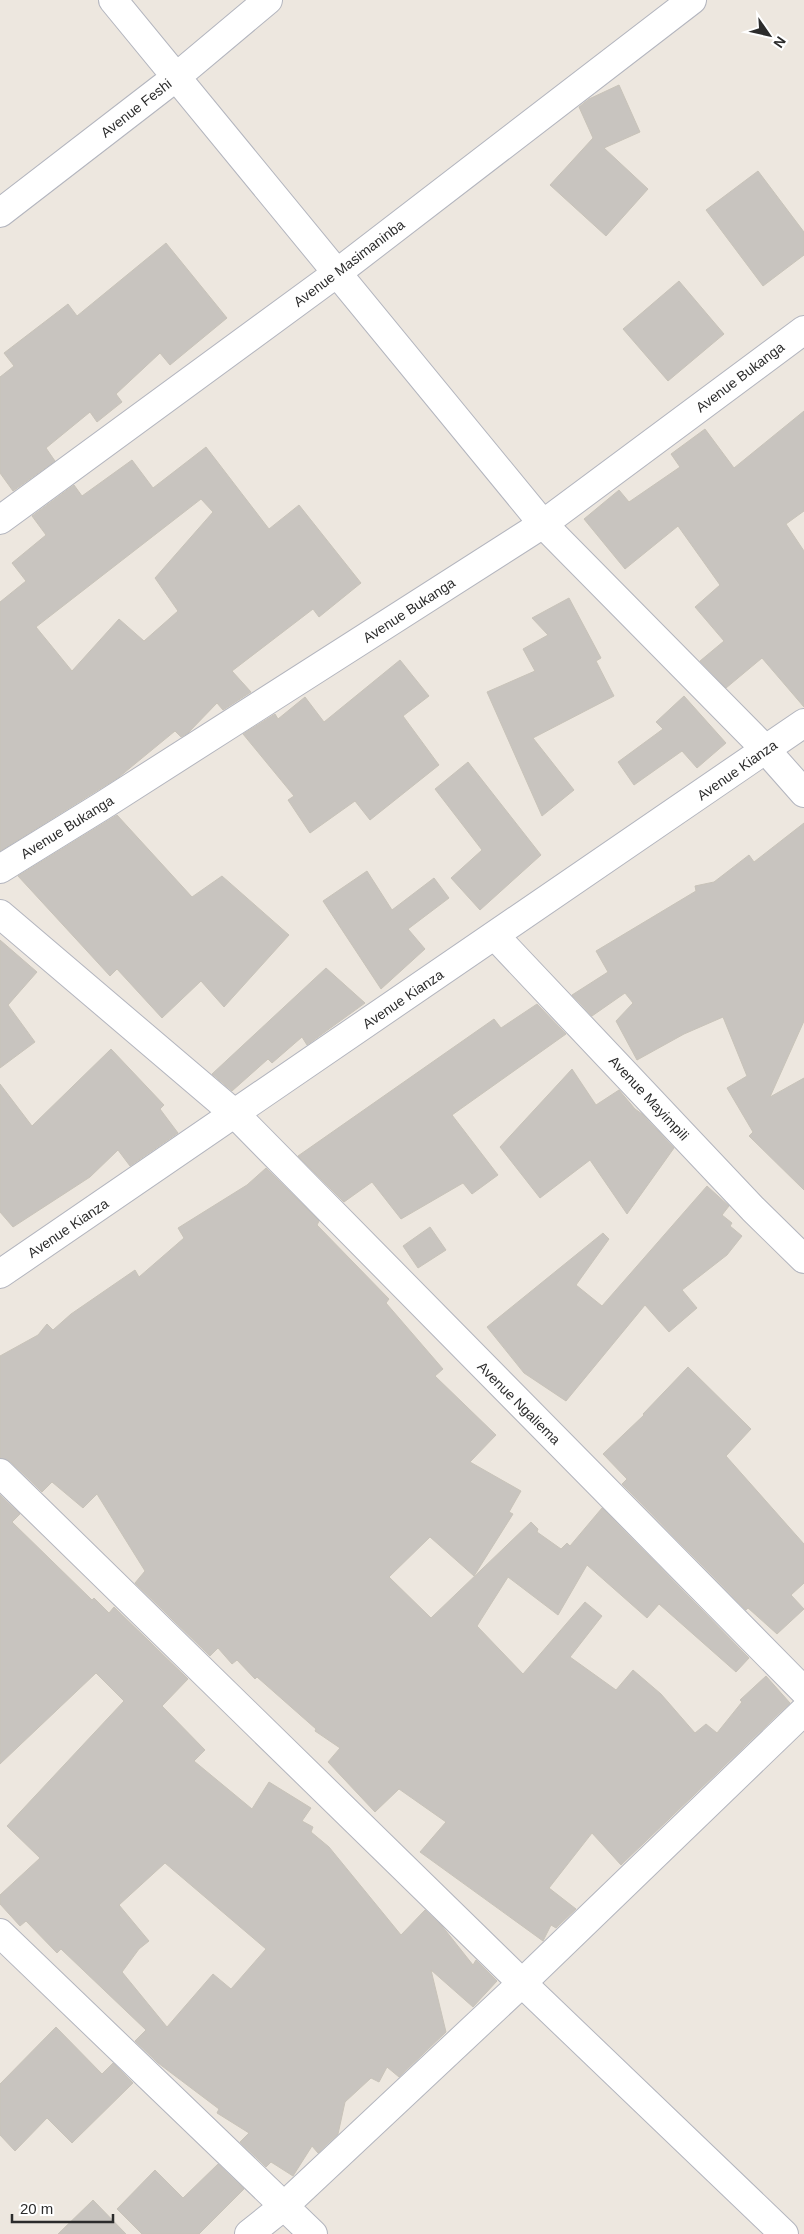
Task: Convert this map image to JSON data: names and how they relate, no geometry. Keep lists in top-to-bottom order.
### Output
{
  "streets": {
    "street": [
      "Avenue Feshi",
      "Avenue Masimaninba",
      "Avenue Bukanga",
      "Avenue Kianza",
      "Avenue Mayimpili",
      "Avenue Ngaliema"
    ]
  },
  "crossings": [
    ["Avenue Kianza", "Avenue Mayimpili"],
    ["Avenue Kianza", "Avenue Ngaliema"]
  ],
  "scale_bar": "20 m",
  "north": "bottom right"
}
